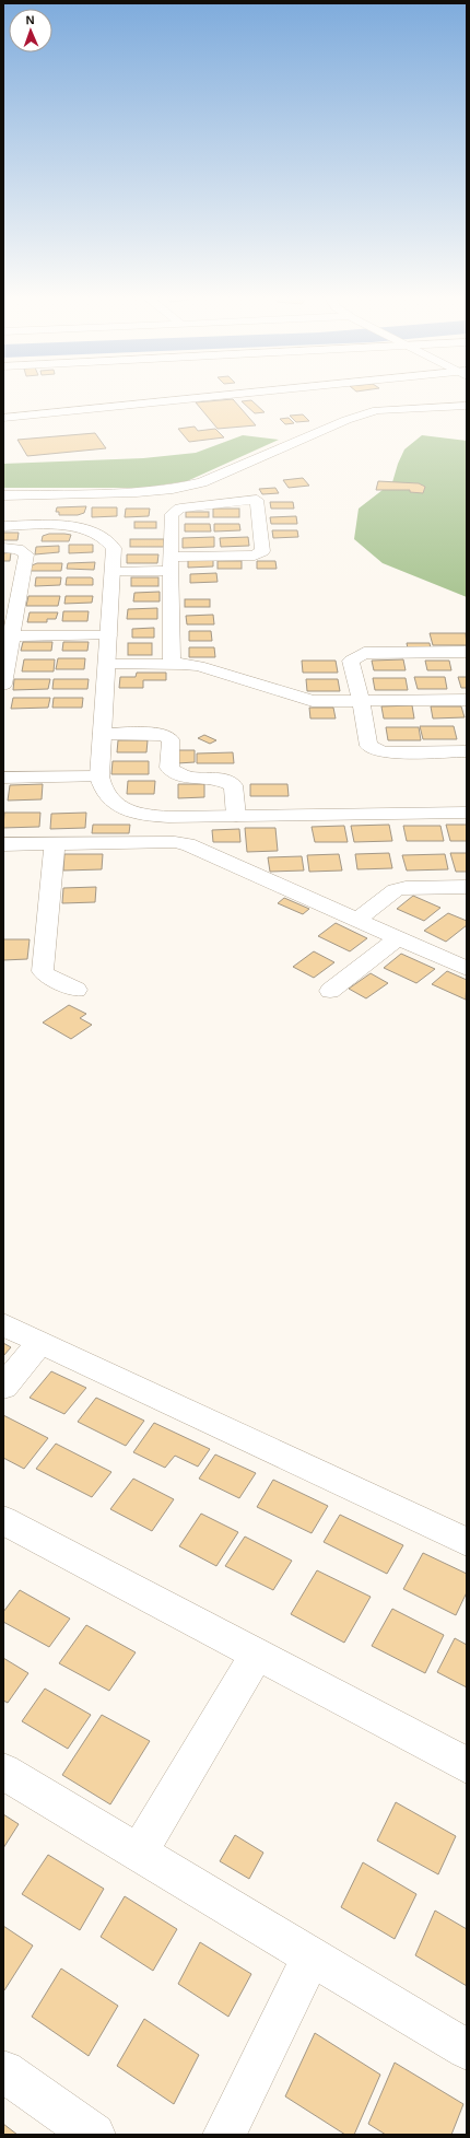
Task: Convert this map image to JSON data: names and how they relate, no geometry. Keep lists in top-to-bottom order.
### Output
{
  "north": "top"
}
